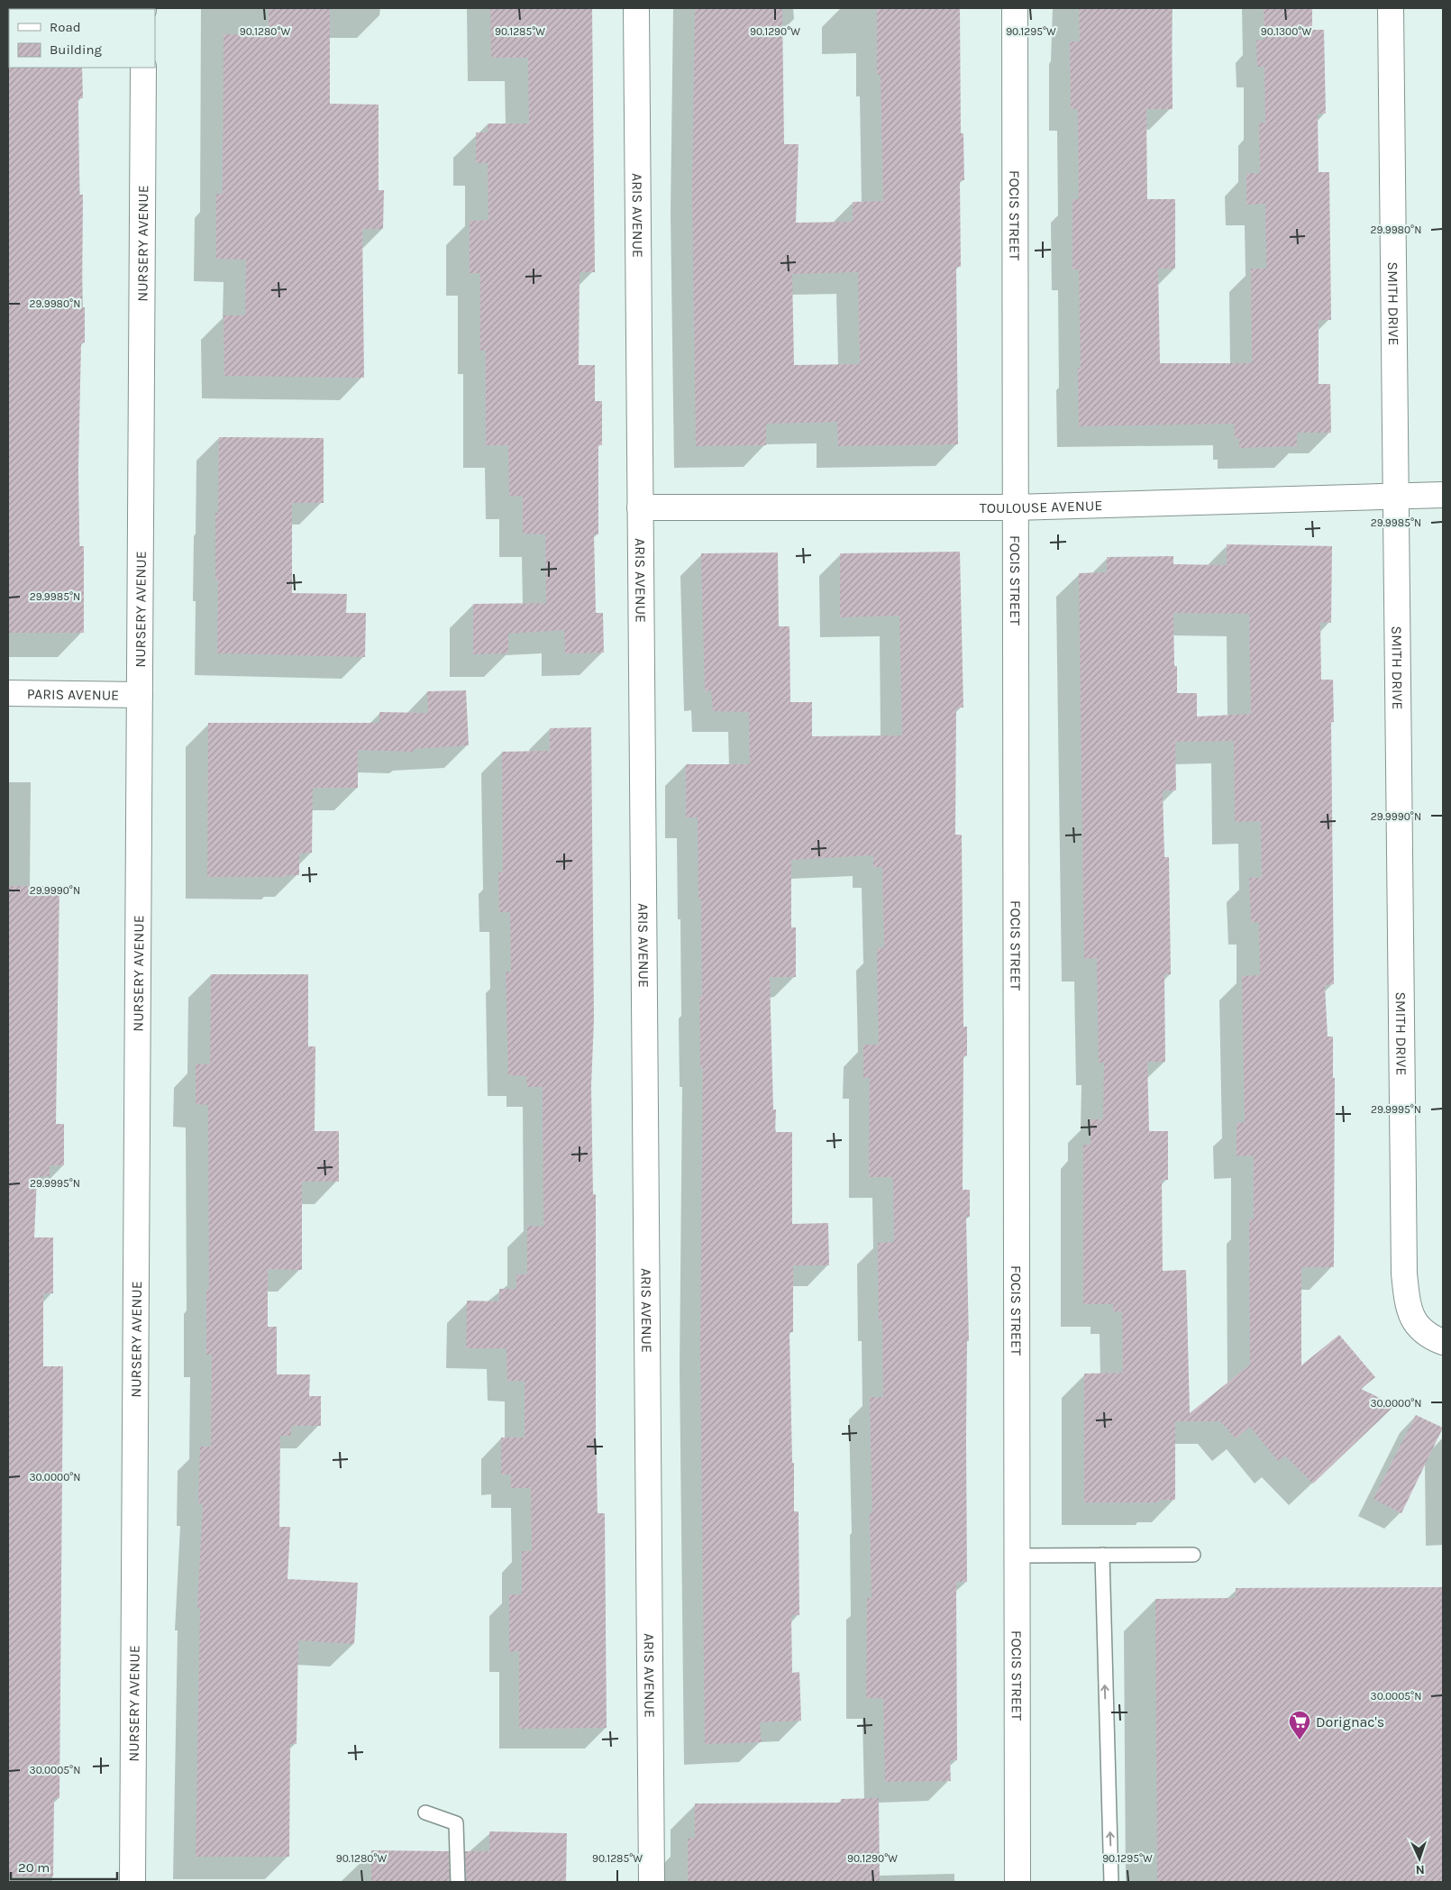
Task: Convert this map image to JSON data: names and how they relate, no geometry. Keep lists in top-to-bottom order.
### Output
{
  "streets": {
    "street": [
      "ARIS AVENUE",
      "FOCIS STREET",
      "NURSERY AVENUE",
      "SMITH DRIVE",
      "TOULOUSE AVENUE",
      "PARIS AVENUE"
    ]
  },
  "crossings": [
    ["ARIS AVENUE", "TOULOUSE AVENUE"],
    ["FOCIS STREET", "TOULOUSE AVENUE"],
    ["NURSERY AVENUE", "PARIS AVENUE"],
    ["SMITH DRIVE", "TOULOUSE AVENUE"]
  ],
  "places": {
    "supermarket": ["Dorignac's"]
  },
  "legend": ["Road", "Building"],
  "scale_bar": "20 m",
  "north": "bottom",
  "coordinates": [
    "90.1295°W",
    "90.1280°W",
    "90.1285°W",
    "90.1290°W",
    "90.1300°W",
    "29.9980°N",
    "29.9985°N",
    "29.9990°N",
    "29.9995°N",
    "30.0000°N",
    "30.0005°N"
  ]
}
